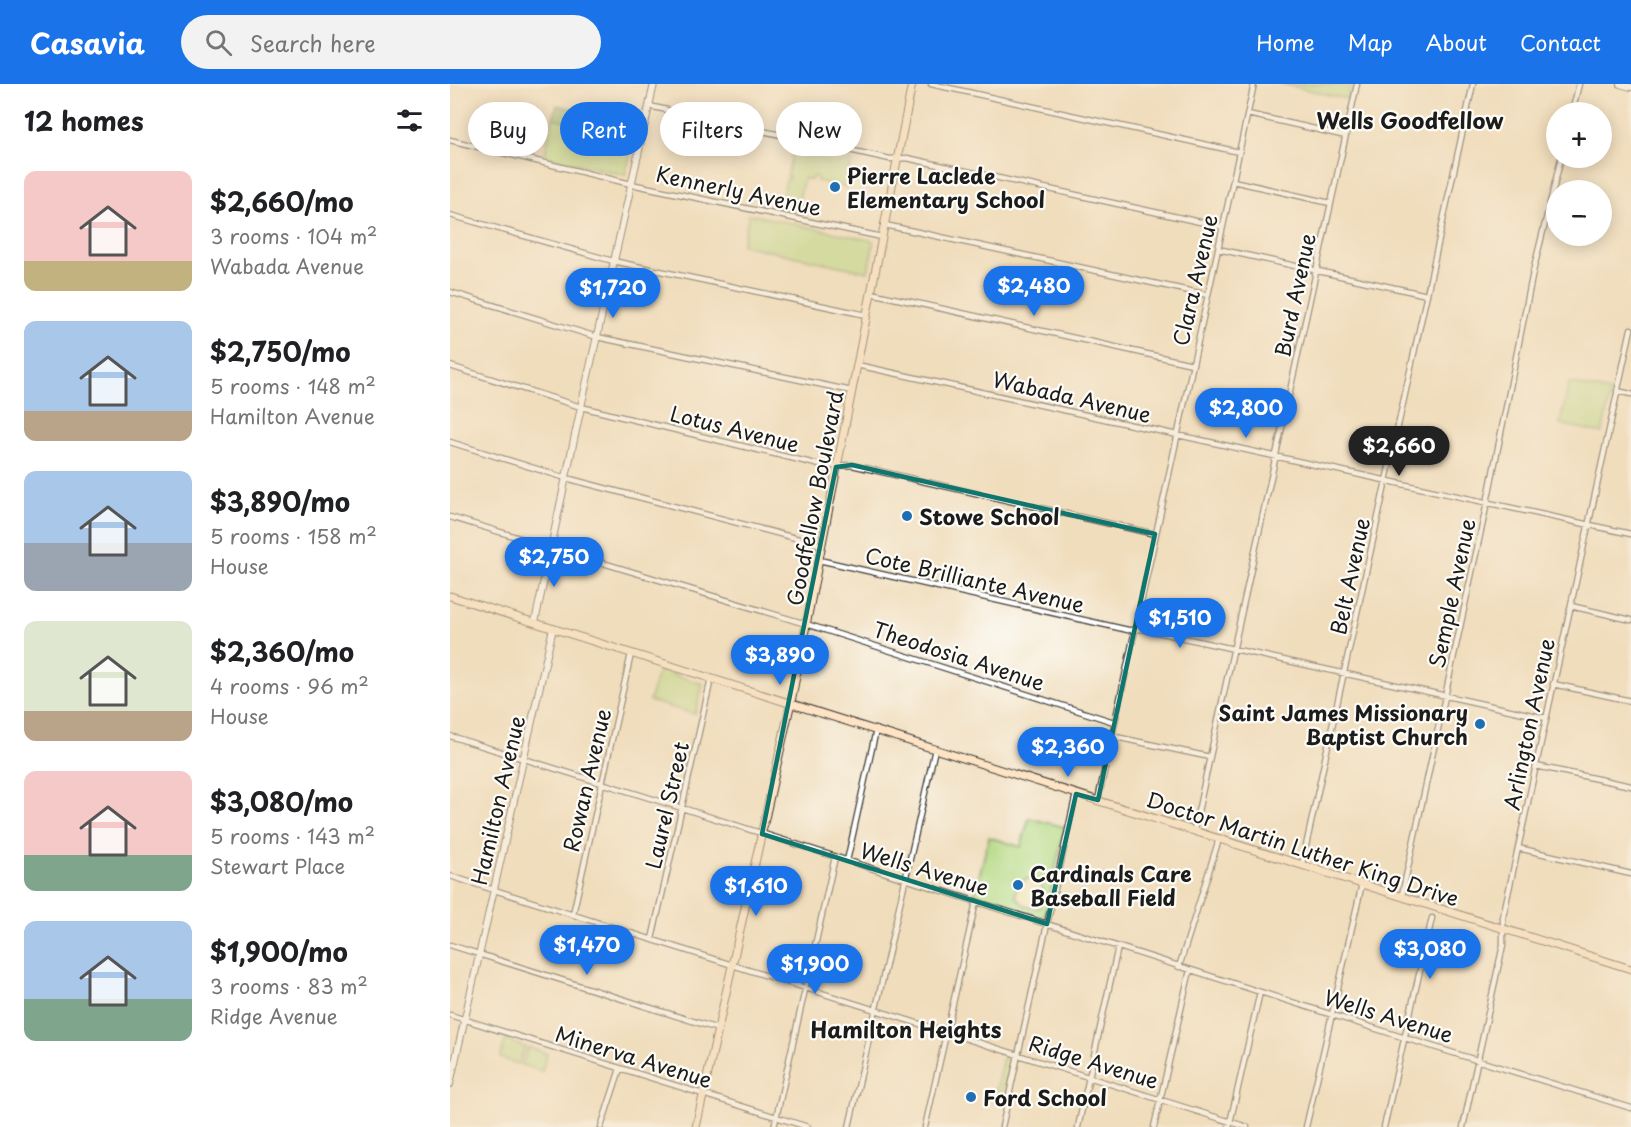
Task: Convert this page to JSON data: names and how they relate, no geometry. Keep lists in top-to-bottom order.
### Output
{
  "streets": {
    "main road": ["Goodfellow Boulevard", "Doctor Martin Luther King Drive"],
    "street": [
      "Kennerly Avenue",
      "Clara Avenue",
      "Burd Avenue",
      "Wabada Avenue",
      "Lotus Avenue",
      "Belt Avenue",
      "Cote Brilliante Avenue",
      "Semple Avenue",
      "Theodosia Avenue",
      "Arlington Avenue",
      "Rowan Avenue",
      "Hamilton Avenue",
      "Laurel Street",
      "Wells Avenue",
      "Minerva Avenue",
      "Ridge Avenue"
    ]
  },
  "crossings": [
    ["Kennerly Avenue", "Goodfellow Boulevard"],
    ["Clara Avenue", "Wabada Avenue"],
    ["Clara Avenue", "Lotus Avenue"],
    ["Clara Avenue", "Cote Brilliante Avenue"],
    ["Clara Avenue", "Theodosia Avenue"],
    ["Clara Avenue", "Doctor Martin Luther King Drive"],
    ["Burd Avenue", "Wabada Avenue"],
    ["Burd Avenue", "Cote Brilliante Avenue"],
    ["Burd Avenue", "Doctor Martin Luther King Drive"],
    ["Wabada Avenue", "Goodfellow Boulevard"],
    ["Wabada Avenue", "Belt Avenue"],
    ["Wabada Avenue", "Semple Avenue"],
    ["Wabada Avenue", "Arlington Avenue"],
    ["Lotus Avenue", "Goodfellow Boulevard"],
    ["Goodfellow Boulevard", "Cote Brilliante Avenue"],
    ["Goodfellow Boulevard", "Theodosia Avenue"],
    ["Goodfellow Boulevard", "Doctor Martin Luther King Drive"],
    ["Goodfellow Boulevard", "Wells Avenue"],
    ["Goodfellow Boulevard", "Minerva Avenue"],
    ["Goodfellow Boulevard", "Ridge Avenue"],
    ["Belt Avenue", "Cote Brilliante Avenue"],
    ["Belt Avenue", "Doctor Martin Luther King Drive"],
    ["Cote Brilliante Avenue", "Semple Avenue"],
    ["Cote Brilliante Avenue", "Arlington Avenue"],
    ["Semple Avenue", "Doctor Martin Luther King Drive"],
    ["Arlington Avenue", "Doctor Martin Luther King Drive"],
    ["Arlington Avenue", "Wells Avenue"],
    ["Rowan Avenue", "Doctor Martin Luther King Drive"],
    ["Rowan Avenue", "Wells Avenue"],
    ["Rowan Avenue", "Ridge Avenue"],
    ["Hamilton Avenue", "Doctor Martin Luther King Drive"],
    ["Hamilton Avenue", "Wells Avenue"],
    ["Hamilton Avenue", "Minerva Avenue"],
    ["Hamilton Avenue", "Ridge Avenue"],
    ["Laurel Street", "Doctor Martin Luther King Drive"],
    ["Laurel Street", "Wells Avenue"],
    ["Laurel Street", "Ridge Avenue"]
  ],
  "districts": ["Wells Goodfellow", "Hamilton Heights"],
  "places": [
    "Pierre Laclede Elementary School",
    "Stowe School",
    "Saint James Missionary Baptist Church",
    "Cardinals Care Baseball Field",
    "Ford School"
  ],
  "page": {
    "header": "Casavia",
    "search": "Search here",
    "nav": [
      "Home",
      "Map",
      "About",
      "Contact"
    ],
    "heading": "12 homes",
    "map_buttons": ["+", "−"],
    "chip": [
      "Buy",
      "Rent",
      "Filters",
      "New"
    ],
    "list": [
      {
        "name": "$2,660/mo",
        "note": "3 rooms · 104 m² · Wabada Avenue"
      },
      {
        "name": "$2,750/mo",
        "note": "5 rooms · 148 m² · Hamilton Avenue"
      },
      {
        "name": "$3,890/mo",
        "note": "5 rooms · 158 m² · House"
      },
      {
        "name": "$2,360/mo",
        "note": "4 rooms · 96 m² · House"
      },
      {
        "name": "$3,080/mo",
        "note": "5 rooms · 143 m² · Stewart Place"
      },
      {
        "name": "$1,900/mo",
        "note": "3 rooms · 83 m² · Ridge Avenue"
      }
    ],
    "price": [
      "$2,480",
      "$1,720",
      "$2,800",
      "$2,660",
      "$2,750",
      "$1,510",
      "$3,890",
      "$2,360",
      "$1,610",
      "$1,470",
      "$3,080",
      "$1,900"
    ]
  }
}
